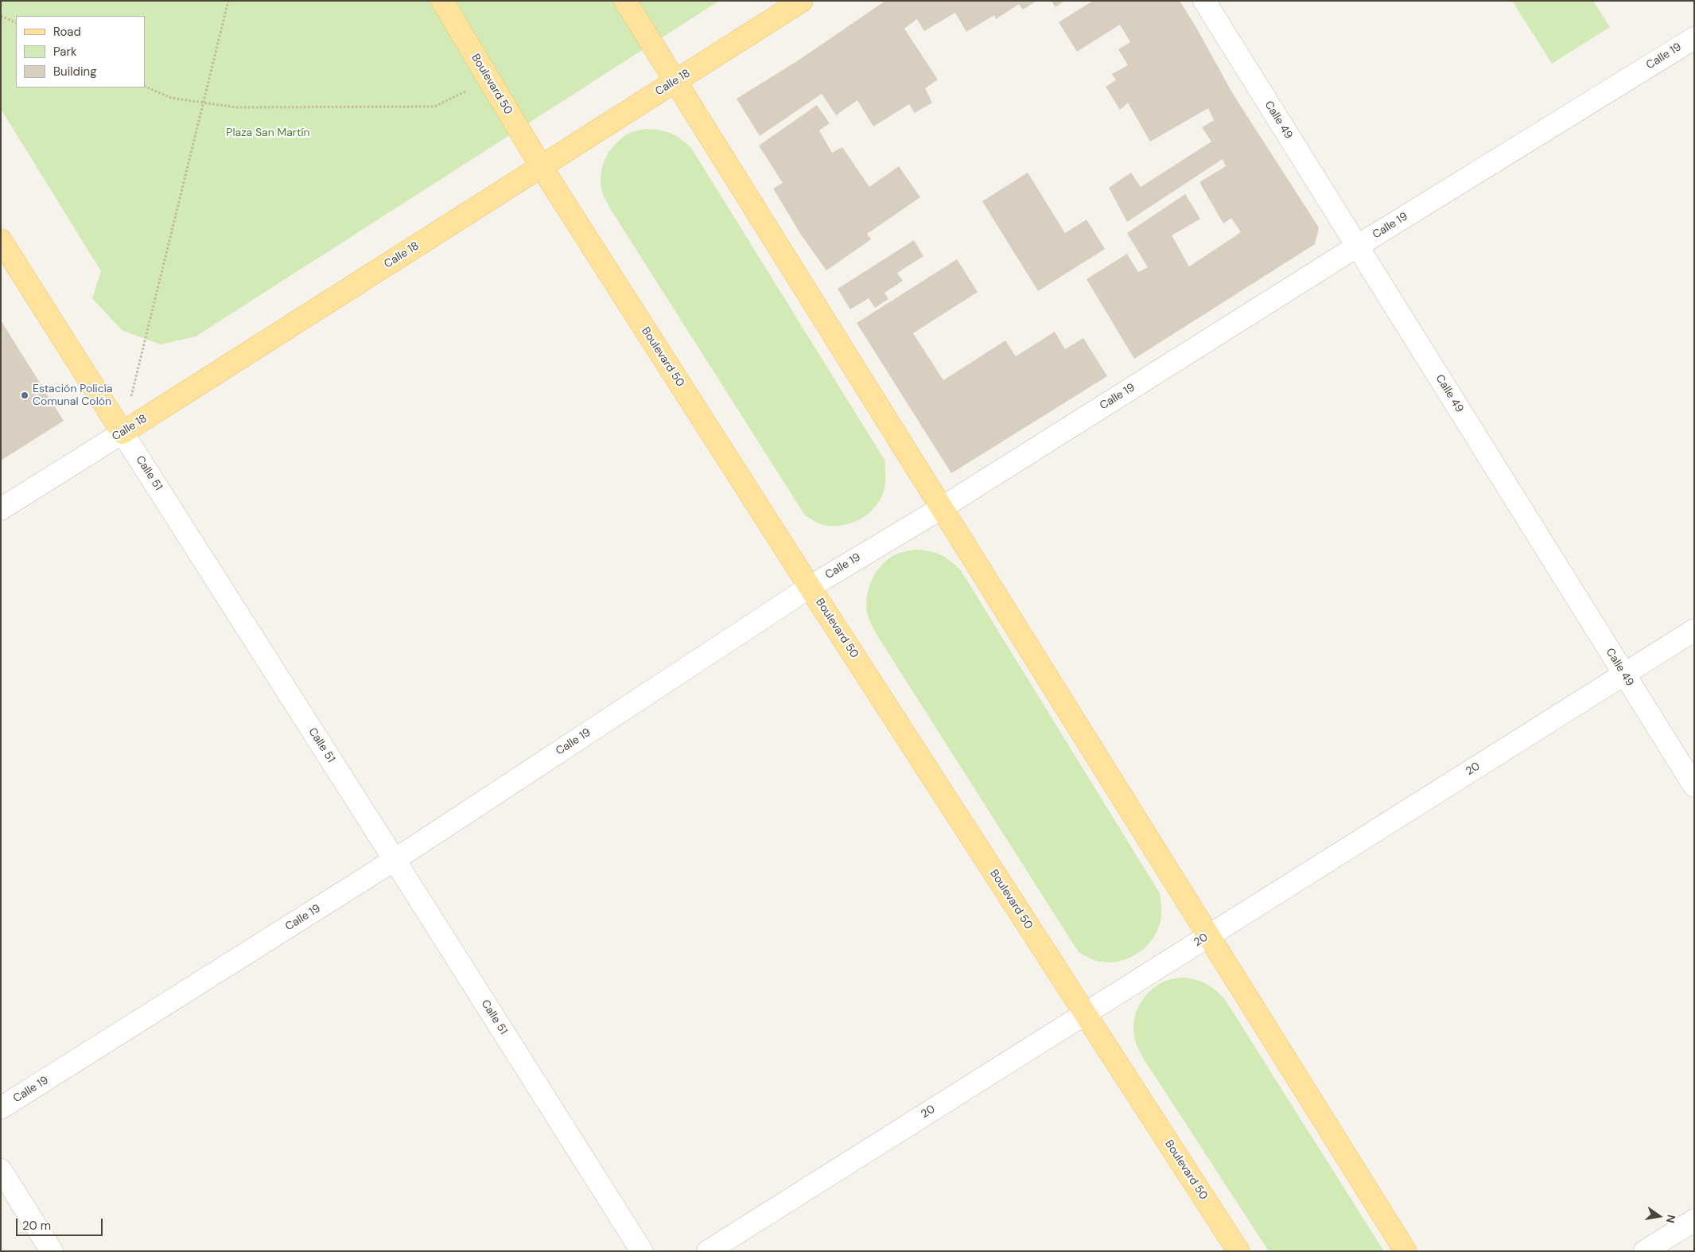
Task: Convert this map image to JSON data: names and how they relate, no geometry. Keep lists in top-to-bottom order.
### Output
{
  "streets": {
    "main road": ["Calle 18", "Boulevard 50", "Calle 51"],
    "street": ["Calle 19", "Calle 49", "20"]
  },
  "crossings": [
    ["Calle 19", "Boulevard 50"],
    ["Calle 19", "Calle 49"],
    ["Calle 19", "Calle 51"],
    ["Calle 18", "Boulevard 50"],
    ["Calle 18", "Calle 51"],
    ["Boulevard 50", "20"],
    ["Calle 49", "20"]
  ],
  "parks": ["Plaza San Martín"],
  "places": ["Estación Policía Comunal Colón"],
  "legend": ["Road", "Park", "Building"],
  "scale_bar": "20 m",
  "north": "right"
}
